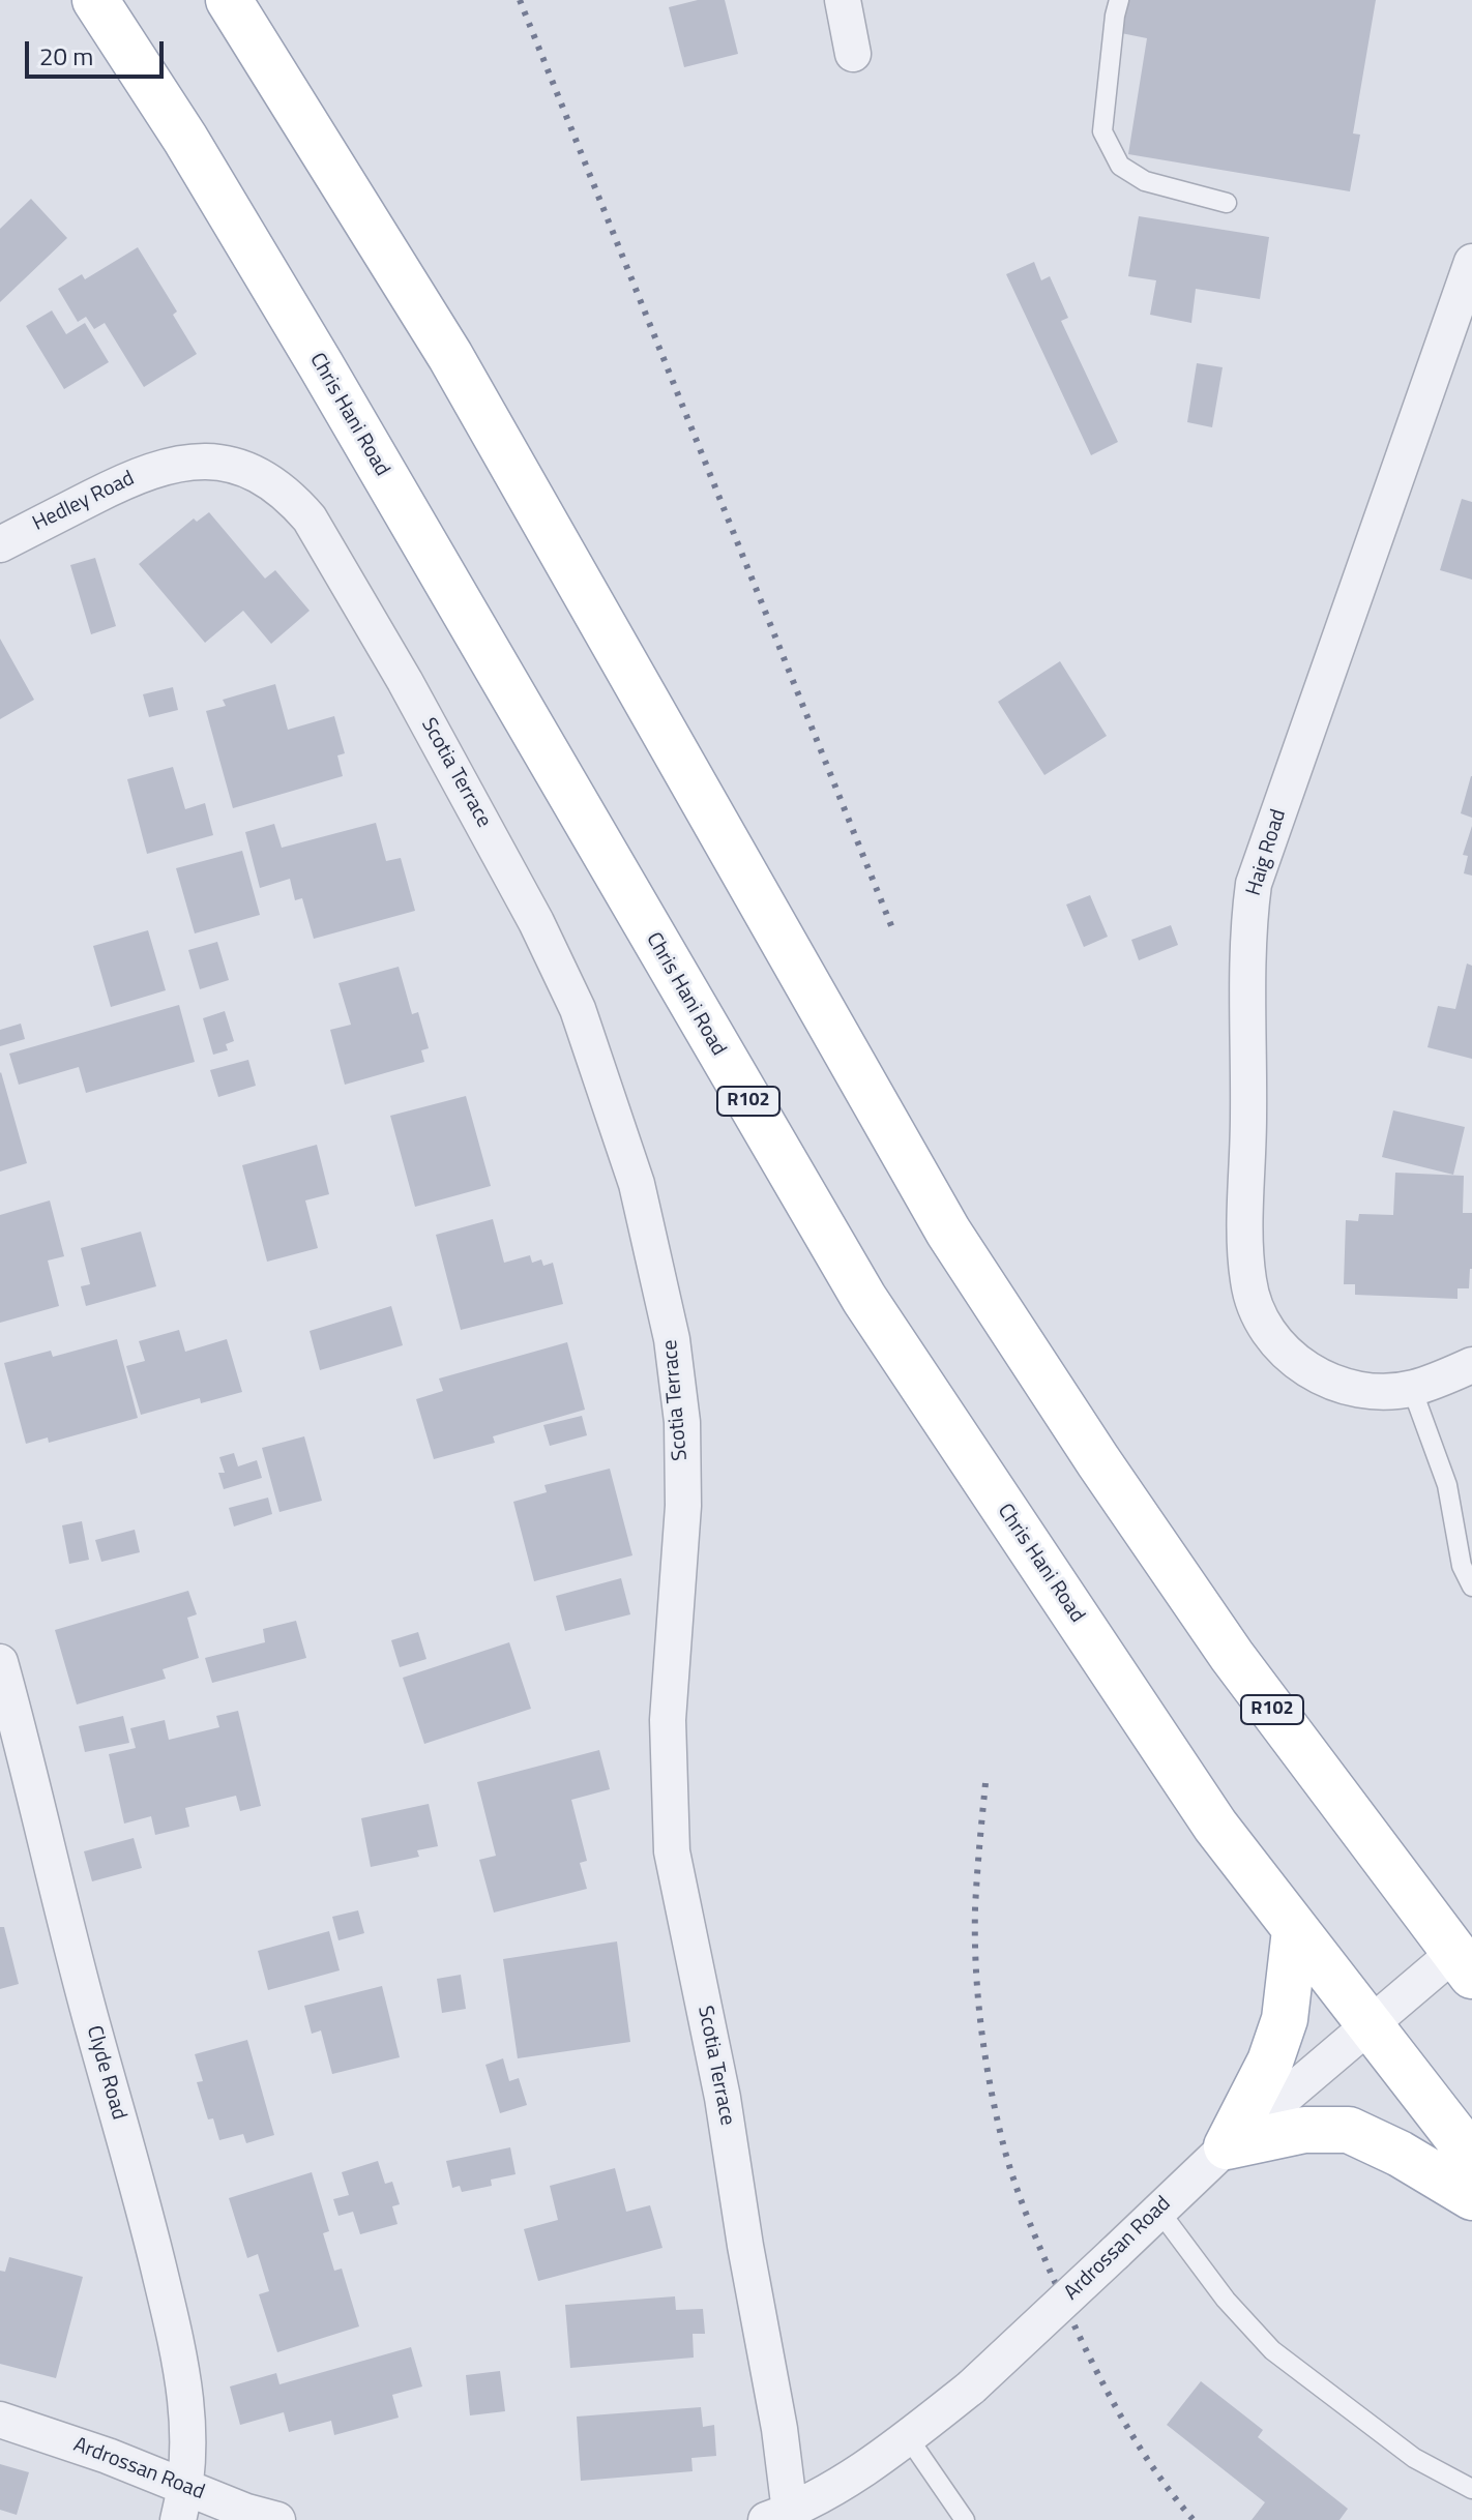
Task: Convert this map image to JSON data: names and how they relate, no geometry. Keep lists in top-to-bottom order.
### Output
{
  "streets": {
    "main road": ["Chris Hani Road", "R102"],
    "street": [
      "Hedley Road",
      "Scotia Terrace",
      "Haig Road",
      "Clyde Road",
      "Ardrossan Road"
    ]
  },
  "crossings": [
    ["Chris Hani Road", "Ardrossan Road"],
    ["Hedley Road", "Scotia Terrace"],
    ["Scotia Terrace", "Ardrossan Road"],
    ["R102", "Ardrossan Road"],
    ["Clyde Road", "Ardrossan Road"]
  ],
  "scale_bar": "20 m"
}
